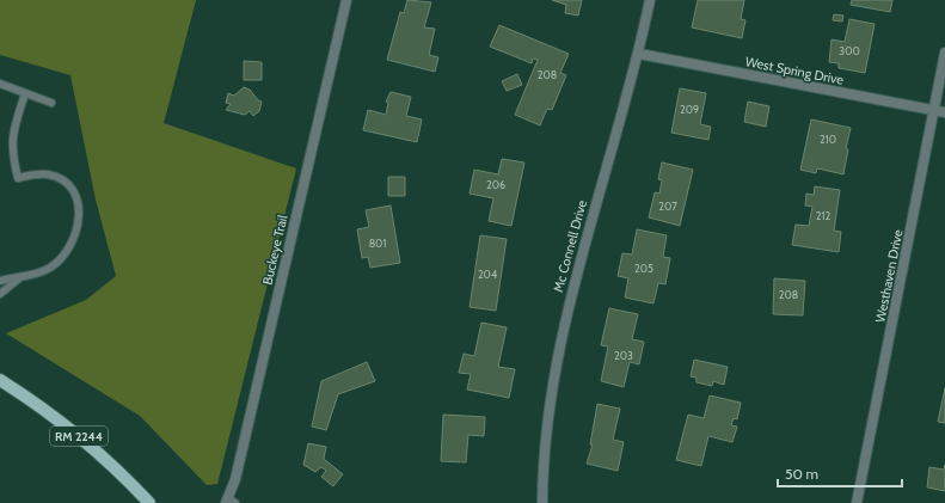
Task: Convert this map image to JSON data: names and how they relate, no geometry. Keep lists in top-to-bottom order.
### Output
{
  "streets": {
    "main road": ["RM 2244"],
    "street": [
      "West Spring Drive",
      "Mc Connell Drive",
      "Buckeye Trail",
      "Westhaven Drive"
    ]
  },
  "crossings": [
    ["West Spring Drive", "Mc Connell Drive"],
    ["West Spring Drive", "Westhaven Drive"]
  ],
  "house_numbers": [
    "300",
    "208",
    "209",
    "210",
    "206",
    "207",
    "212",
    "801",
    "205",
    "204",
    "208",
    "203"
  ],
  "scale_bar": "50 m"
}
